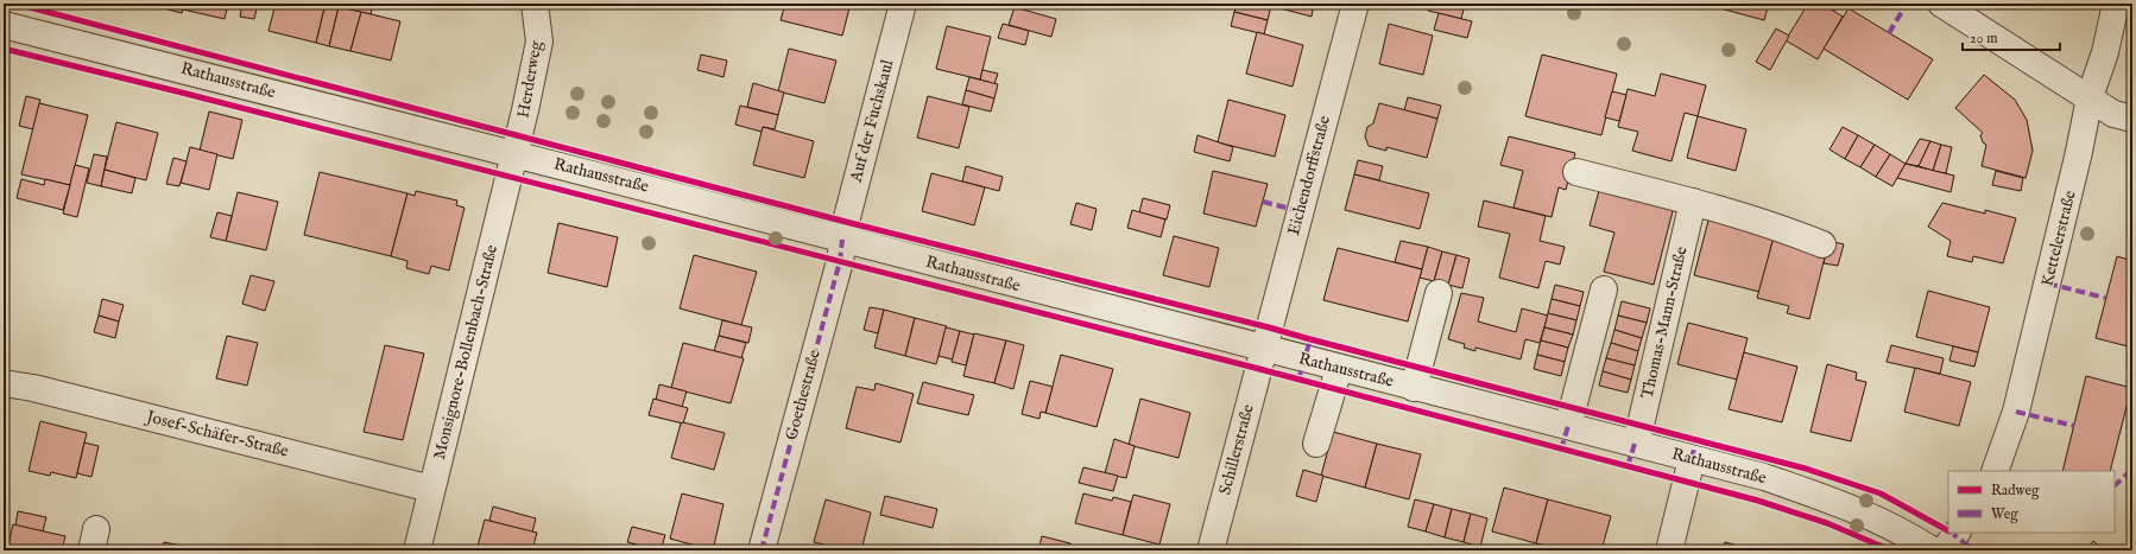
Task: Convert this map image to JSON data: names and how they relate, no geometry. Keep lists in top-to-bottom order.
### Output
{
  "streets": {
    "street": [
      "Herderweg",
      "Rathausstraße",
      "Auf der Fuchskaul",
      "Eichendorffstraße",
      "Kettelerstraße",
      "Thomas-Mann-Straße",
      "Monsignore-Bollenbach-Straße",
      "Goethestraße",
      "Josef-Schäfer-Straße",
      "Schillerstraße"
    ]
  },
  "crossings": [
    ["Herderweg", "Rathausstraße"],
    ["Herderweg", "Monsignore-Bollenbach-Straße"],
    ["Rathausstraße", "Auf der Fuchskaul"],
    ["Rathausstraße", "Eichendorffstraße"],
    ["Rathausstraße", "Thomas-Mann-Straße"],
    ["Rathausstraße", "Monsignore-Bollenbach-Straße"],
    ["Rathausstraße", "Goethestraße"],
    ["Rathausstraße", "Schillerstraße"],
    ["Auf der Fuchskaul", "Goethestraße"],
    ["Eichendorffstraße", "Schillerstraße"],
    ["Monsignore-Bollenbach-Straße", "Josef-Schäfer-Straße"]
  ],
  "legend": ["Radweg", "Weg"],
  "scale_bar": "20 m"
}
